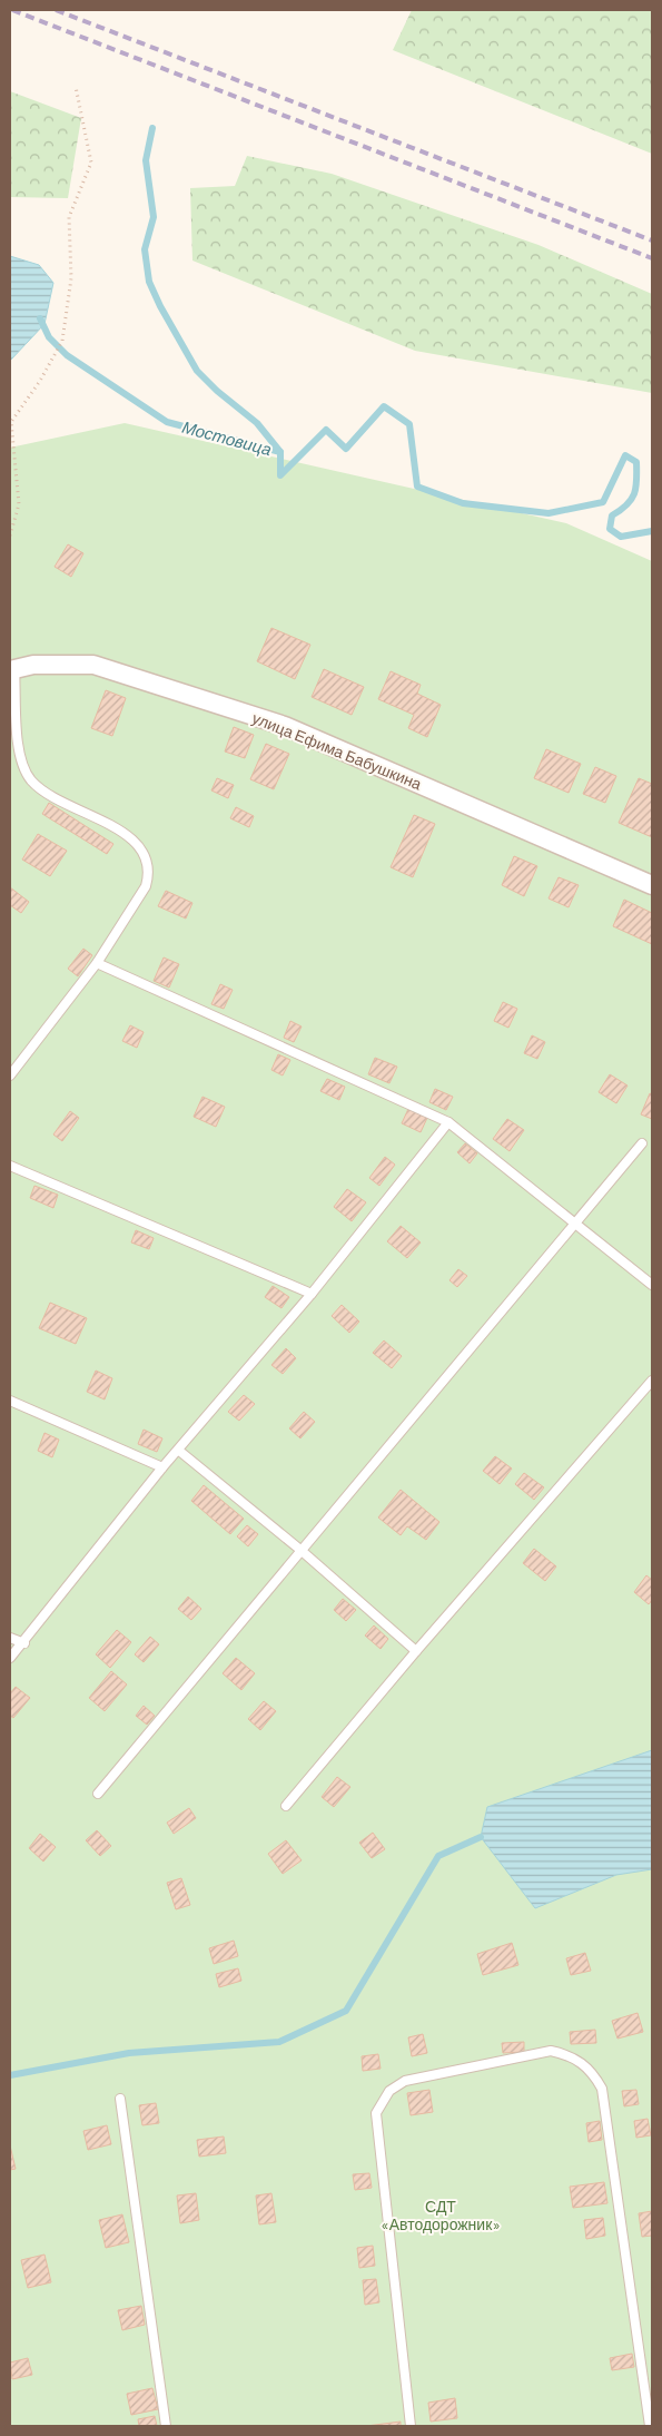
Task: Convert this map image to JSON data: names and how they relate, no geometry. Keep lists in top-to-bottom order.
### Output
{
  "streets": {
    "street": ["улица Ефима Бабушкина"]
  },
  "water": ["Мостовица"],
  "parks": ["СДТ «Автодорожник»"]
}
